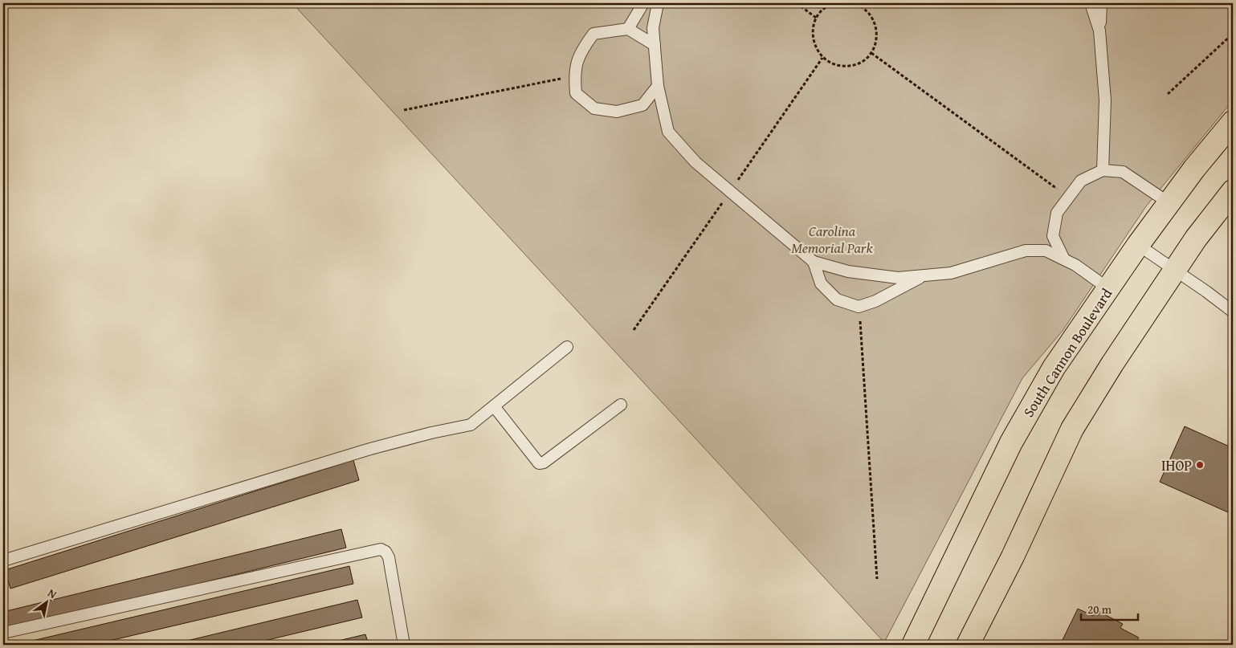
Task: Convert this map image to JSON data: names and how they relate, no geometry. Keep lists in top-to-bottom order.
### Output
{
  "streets": {
    "main road": ["South Cannon Boulevard"]
  },
  "parks": ["Carolina Memorial Park"],
  "places": ["IHOP"],
  "scale_bar": "20 m",
  "north": "top right"
}
